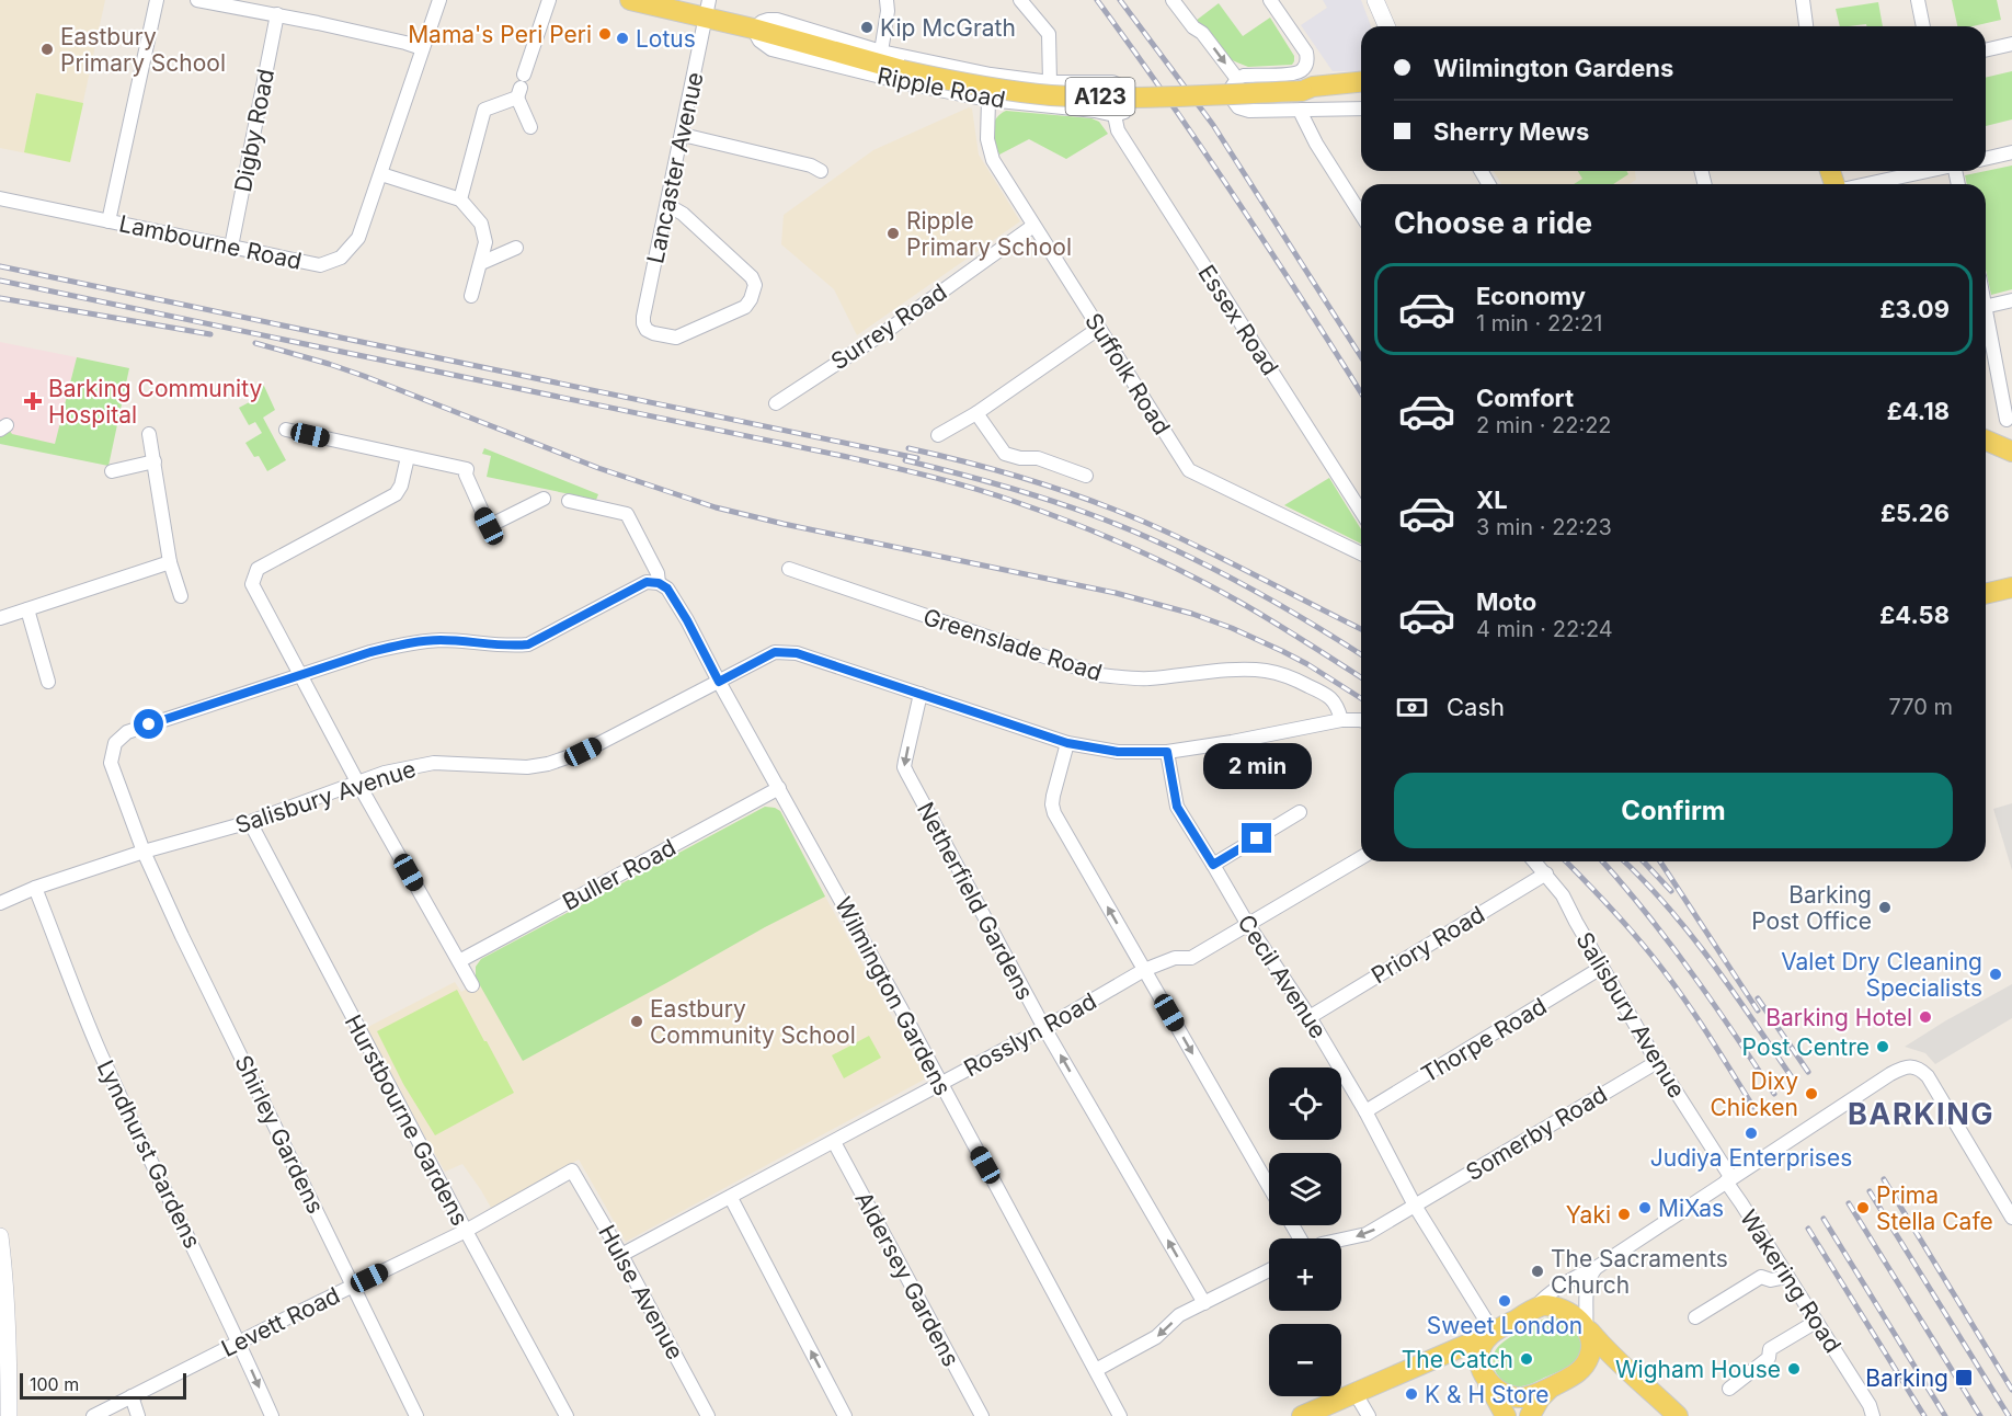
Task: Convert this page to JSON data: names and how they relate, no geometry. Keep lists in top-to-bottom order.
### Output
{
  "streets": {
    "main road": ["Ripple Road", "A123"],
    "street": [
      "Digby Road",
      "Lancaster Avenue",
      "Lambourne Road",
      "Essex Road",
      "Surrey Road",
      "Suffolk Road",
      "Greenslade Road",
      "Salisbury Avenue",
      "Buller Road",
      "Netherfield Gardens",
      "Priory Road",
      "Cecil Avenue",
      "Wilmington Gardens",
      "Rosslyn Road",
      "Thorpe Road",
      "Hurstbourne Gardens",
      "Somerby Road",
      "Shirley Gardens",
      "Lyndhurst Gardens",
      "Aldersey Gardens",
      "Wakering Road",
      "Hulse Avenue",
      "Levett Road"
    ]
  },
  "crossings": [
    ["Ripple Road", "Lancaster Avenue"],
    ["Ripple Road", "Essex Road"],
    ["Ripple Road", "Suffolk Road"],
    ["Digby Road", "Lambourne Road"],
    ["Surrey Road", "Suffolk Road"],
    ["Greenslade Road", "Salisbury Avenue"],
    ["Salisbury Avenue", "Netherfield Gardens"],
    ["Salisbury Avenue", "Priory Road"],
    ["Salisbury Avenue", "Cecil Avenue"],
    ["Salisbury Avenue", "Wilmington Gardens"],
    ["Salisbury Avenue", "Thorpe Road"],
    ["Salisbury Avenue", "Hurstbourne Gardens"],
    ["Salisbury Avenue", "Somerby Road"],
    ["Salisbury Avenue", "Shirley Gardens"],
    ["Salisbury Avenue", "Lyndhurst Gardens"],
    ["Salisbury Avenue", "Wakering Road"],
    ["Buller Road", "Wilmington Gardens"],
    ["Netherfield Gardens", "Rosslyn Road"],
    ["Priory Road", "Cecil Avenue"],
    ["Cecil Avenue", "Rosslyn Road"],
    ["Cecil Avenue", "Thorpe Road"],
    ["Cecil Avenue", "Somerby Road"],
    ["Wilmington Gardens", "Rosslyn Road"],
    ["Rosslyn Road", "Aldersey Gardens"],
    ["Rosslyn Road", "Hulse Avenue"],
    ["Hurstbourne Gardens", "Levett Road"],
    ["Shirley Gardens", "Levett Road"],
    ["Lyndhurst Gardens", "Levett Road"],
    ["Hulse Avenue", "Levett Road"]
  ],
  "districts": ["BARKING"],
  "places": {
    "other": [
      "Kip McGrath",
      "Mama's Peri Peri",
      "Lotus",
      "Eastbury Primary School",
      "Ripple Primary School",
      "Barking Post Office",
      "Valet Dry Cleaning Specialists",
      "Barking Hotel",
      "Eastbury Community School",
      "Post Centre",
      "Dixy Chicken",
      "Judiya Enterprises",
      "MiXas",
      "Prima Stella Cafe",
      "Yaki",
      "The Sacraments Church",
      "Sweet London",
      "The Catch",
      "Wigham House",
      "K & H Store"
    ],
    "health": ["Barking Community Hospital"],
    "transit": ["Barking"]
  },
  "scale_bar": "100 m",
  "page": {
    "banner": ["Wilmington Gardens", "Sherry Mews"],
    "heading": "Choose a ride",
    "list": [
      {
        "name": "Economy",
        "note": "1 min · 22:21",
        "value": "£3.09"
      },
      {
        "name": "Comfort",
        "note": "2 min · 22:22",
        "value": "£4.18"
      },
      {
        "name": "XL",
        "note": "3 min · 22:23",
        "value": "£5.26"
      },
      {
        "name": "Moto",
        "note": "4 min · 22:24",
        "value": "£4.58"
      }
    ],
    "pay": ["Cash", "770 m"],
    "bubble": "2 min",
    "buttons": "Confirm",
    "map_buttons": ["+", "−"],
    "scale": "100 m"
  }
}
